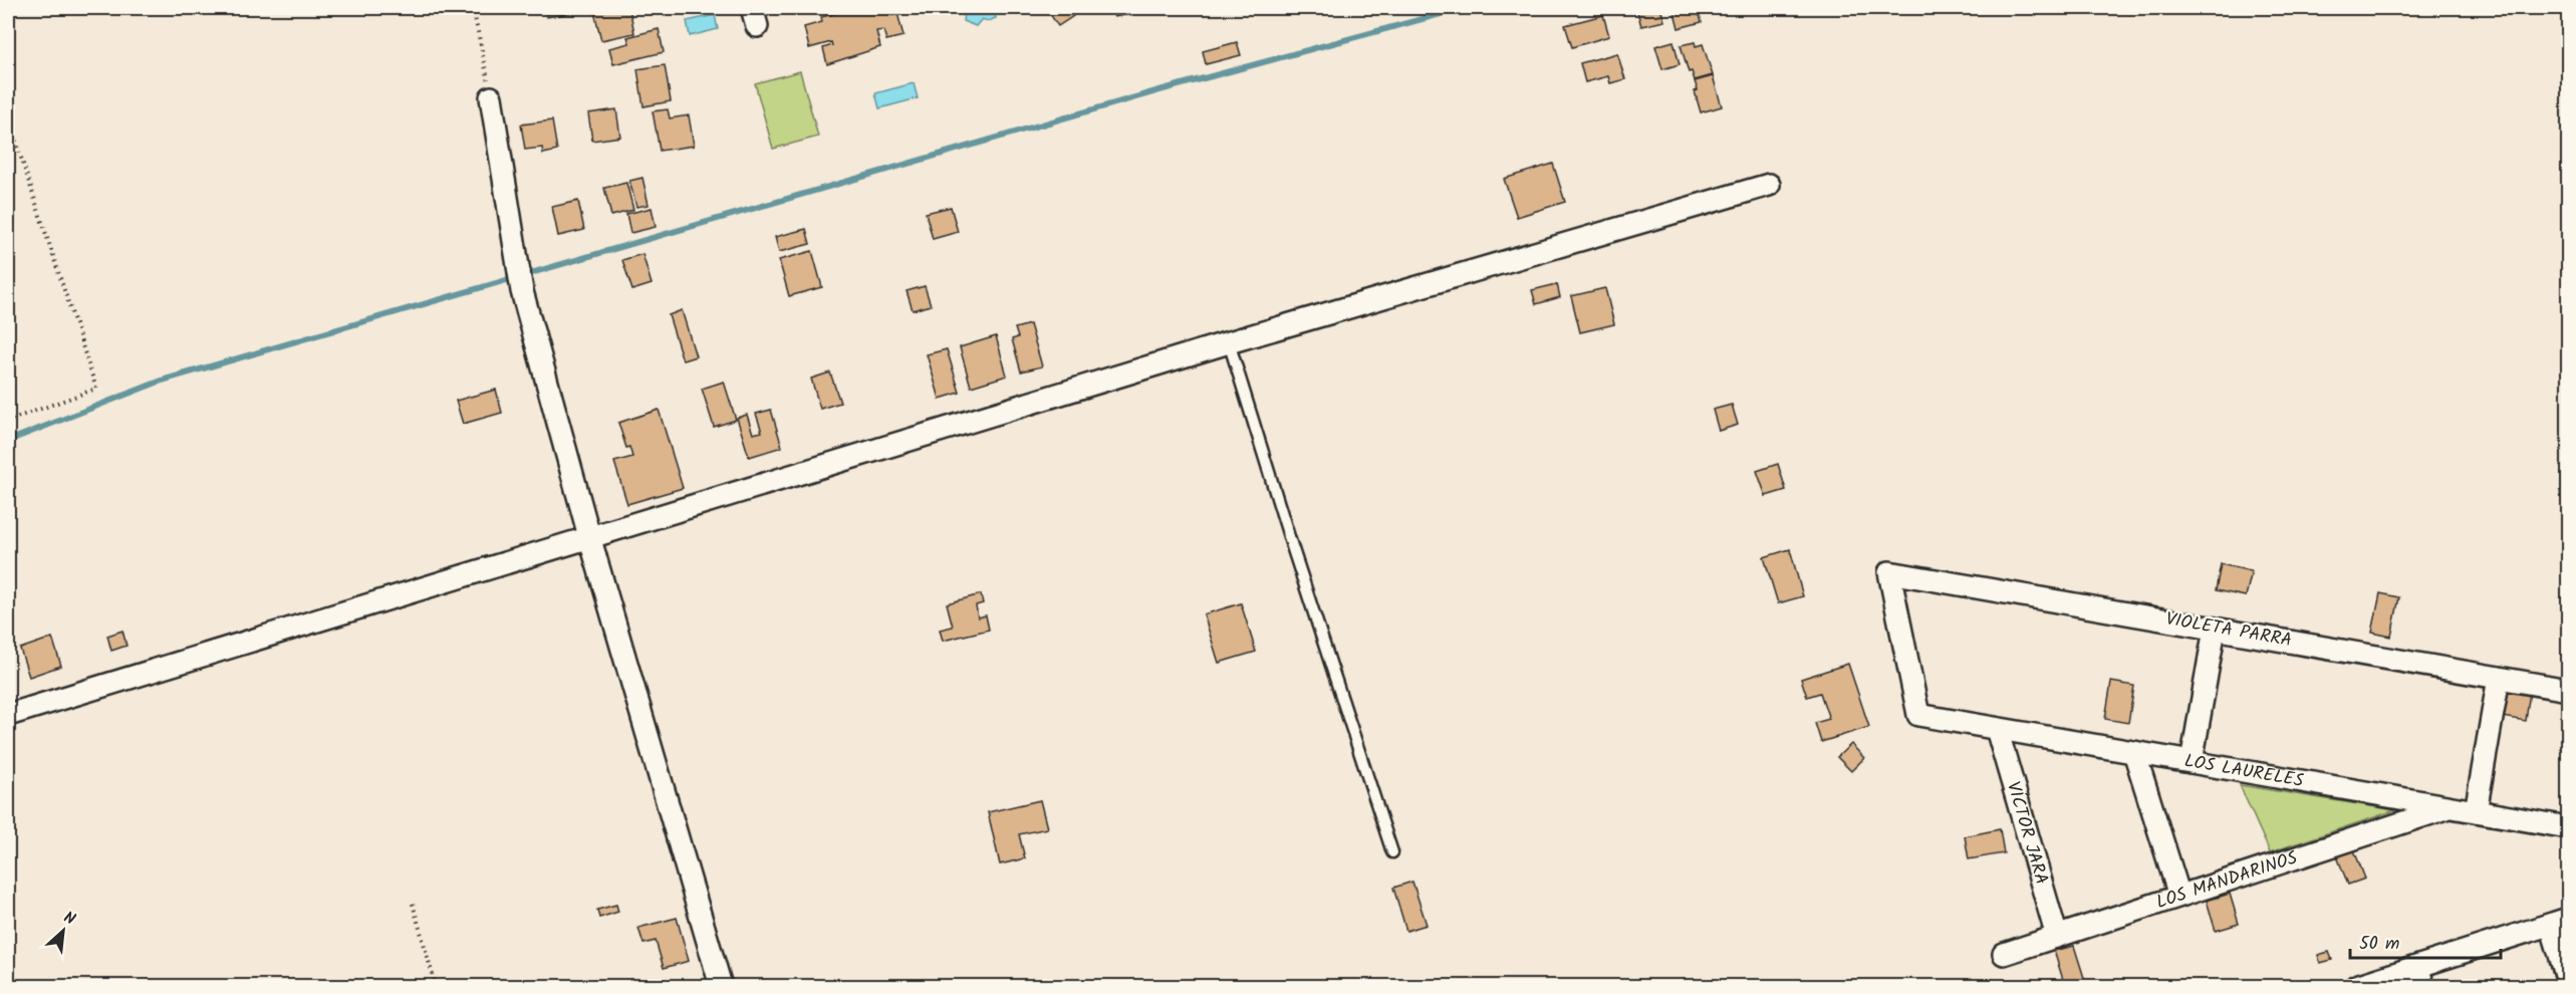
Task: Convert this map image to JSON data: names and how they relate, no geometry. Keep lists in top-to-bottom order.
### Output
{
  "streets": {
    "street": [
      "VIOLETA PARRA",
      "LOS LAURELES",
      "VÍCTOR JARA",
      "LOS MANDARINOS"
    ]
  },
  "crossings": [
    ["VIOLETA PARRA", "LOS LAURELES"],
    ["LOS LAURELES", "VÍCTOR JARA"],
    ["LOS LAURELES", "LOS MANDARINOS"],
    ["VÍCTOR JARA", "LOS MANDARINOS"]
  ],
  "scale_bar": "50 m",
  "north": "top right"
}
